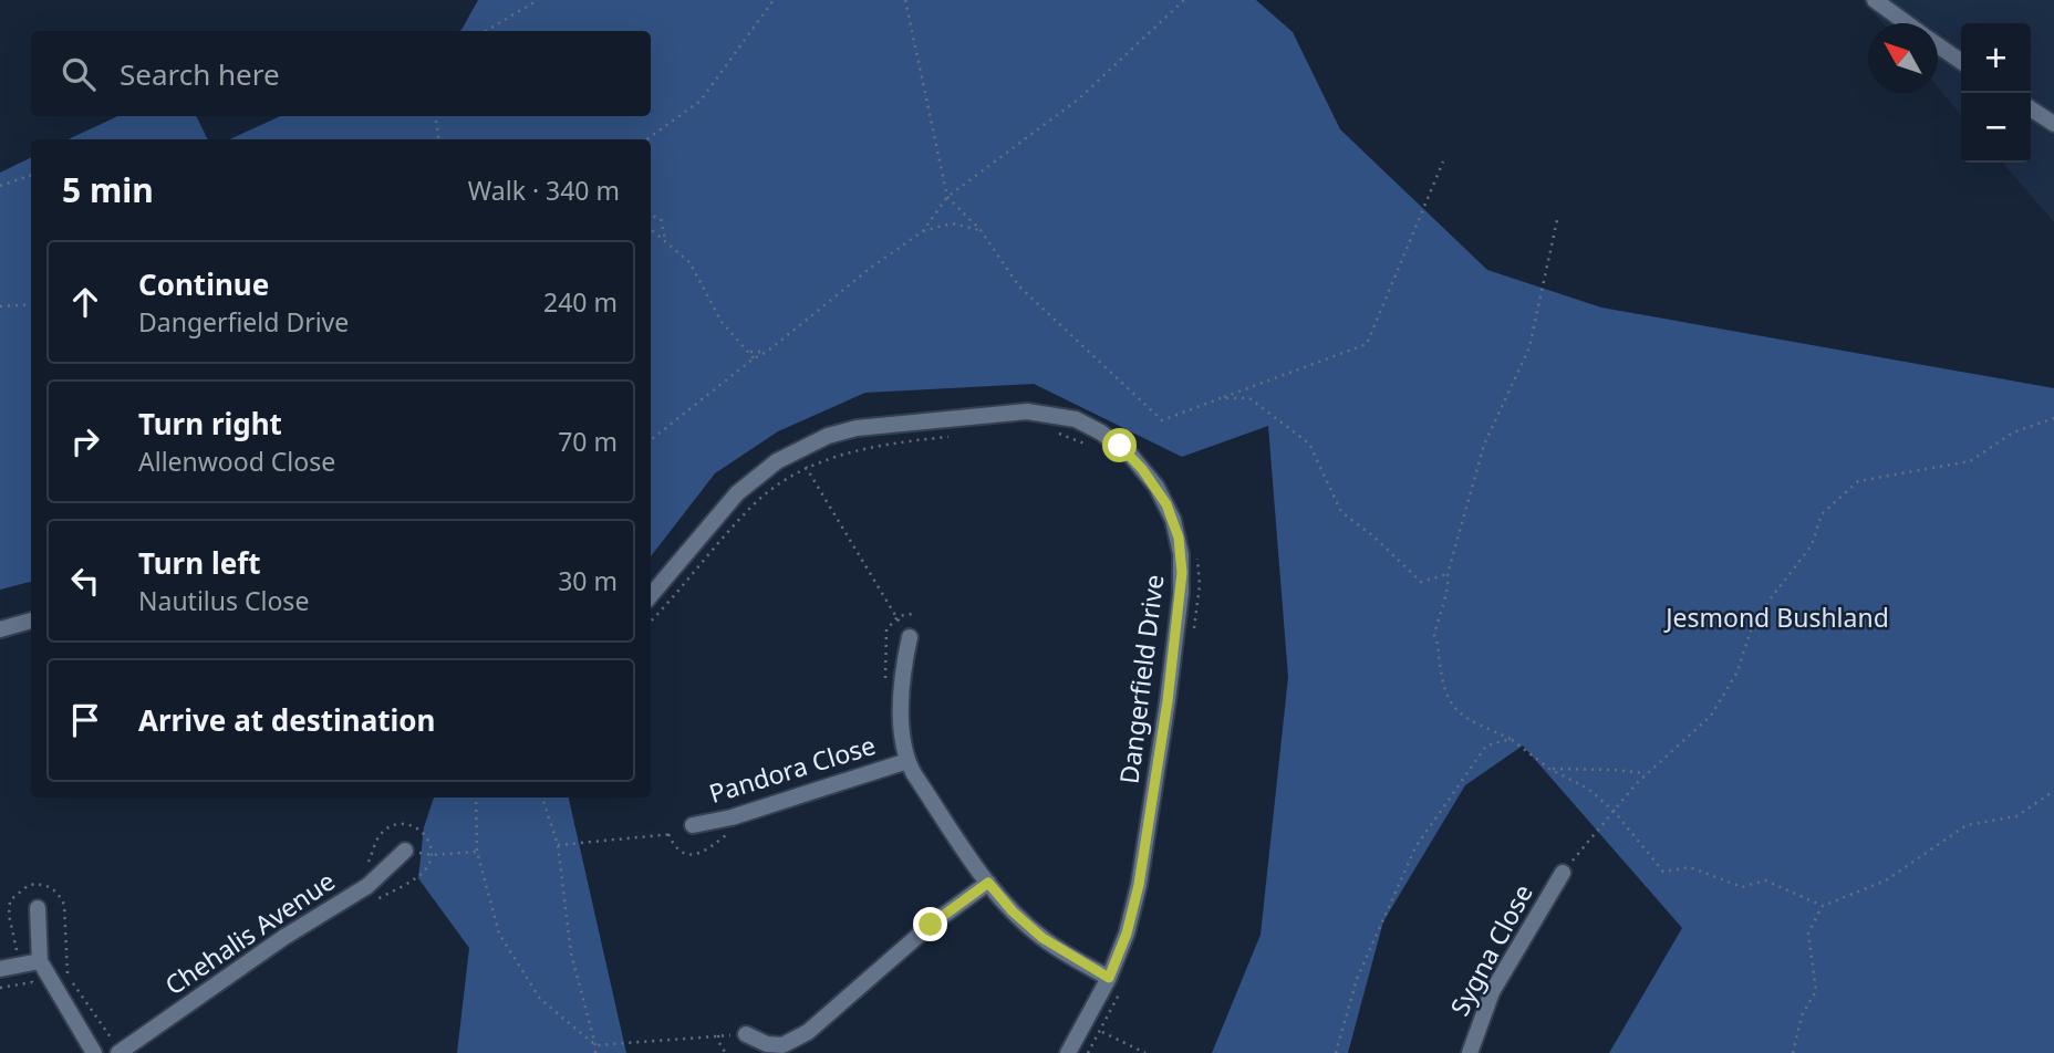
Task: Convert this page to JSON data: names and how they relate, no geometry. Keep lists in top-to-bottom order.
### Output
{
  "streets": {
    "street": [
      "Dangerfield Drive",
      "Pandora Close",
      "Chehalis Avenue",
      "Sygna Close"
    ]
  },
  "parks": ["Jesmond Bushland"],
  "north": "top left",
  "page": {
    "map_buttons": ["+", "−"],
    "search": "Search here",
    "heading": ["5 min", "Walk · 340 m"],
    "list": [
      ["Continue", "Dangerfield Drive", "240 m"],
      ["Turn right", "Allenwood Close", "70 m"],
      ["Turn left", "Nautilus Close", "30 m"],
      "Arrive at destination"
    ]
  }
}
